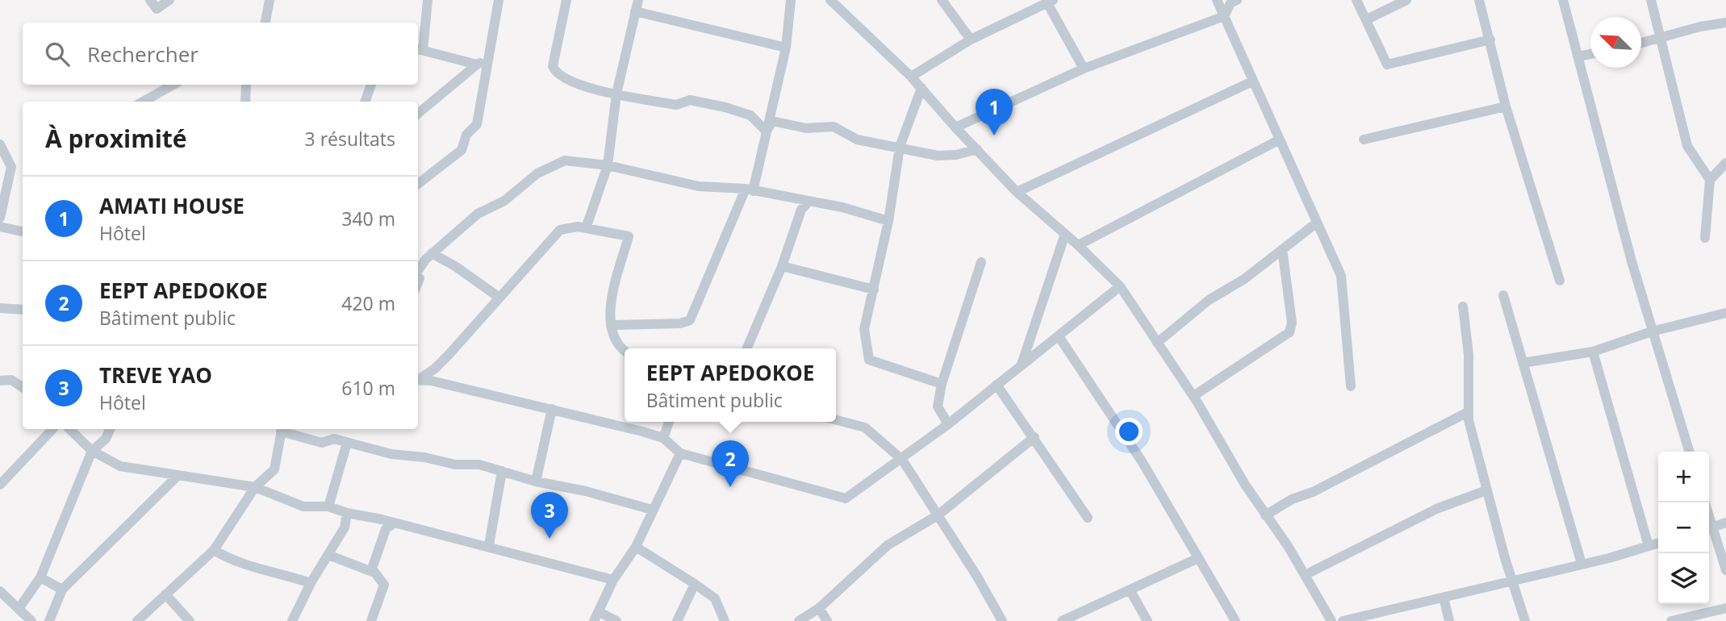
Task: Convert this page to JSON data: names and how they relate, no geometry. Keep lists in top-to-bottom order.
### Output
{
  "north": "top left",
  "page": {
    "search": "Rechercher",
    "pins": ["1", "2", "3"],
    "heading": ["À proximité", "3 résultats"],
    "list": [
      {
        "mark": "1",
        "name": "AMATI HOUSE",
        "note": "Hôtel",
        "value": "340 m"
      },
      {
        "mark": "2",
        "name": "EEPT APEDOKOE",
        "note": "Bâtiment public",
        "value": "420 m"
      },
      {
        "mark": "3",
        "name": "TREVE YAO",
        "note": "Hôtel",
        "value": "610 m"
      }
    ],
    "popup": ["EEPT APEDOKOE", "Bâtiment public"],
    "map_buttons": ["+", "−"]
  }
}
